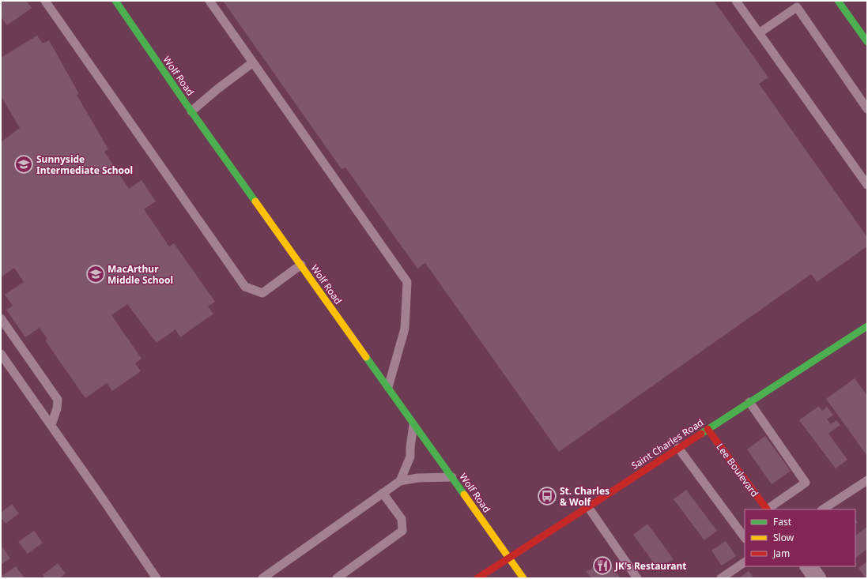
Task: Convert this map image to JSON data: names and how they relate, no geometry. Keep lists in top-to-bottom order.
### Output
{
  "streets": {
    "street": ["Wolf Road", "Saint Charles Road", "Lee Boulevard"]
  },
  "crossings": [
    ["Wolf Road", "Saint Charles Road"],
    ["Saint Charles Road", "Lee Boulevard"]
  ],
  "places": {
    "school or university": ["Sunnyside Intermediate School", "MacArthur Middle School"],
    "bus stop": ["St. Charles & Wolf"],
    "restaurant": ["JK's Restaurant"]
  },
  "legend": ["Fast", "Slow", "Jam"]
}
